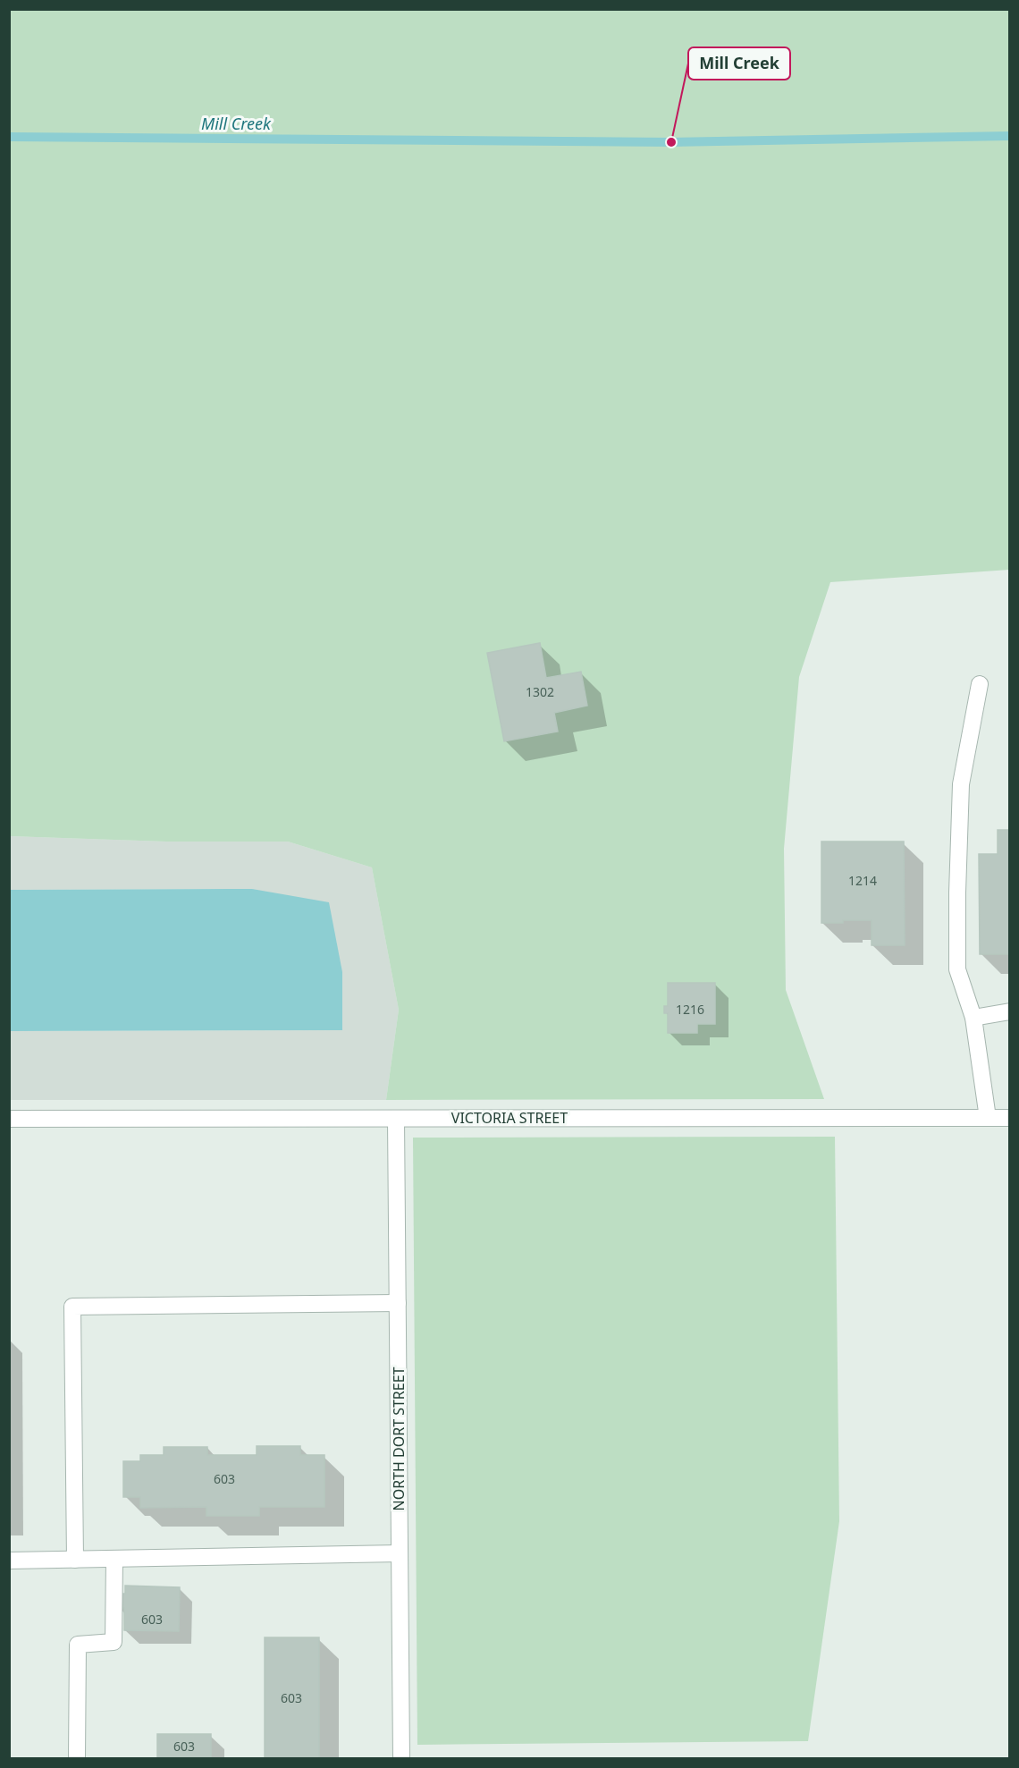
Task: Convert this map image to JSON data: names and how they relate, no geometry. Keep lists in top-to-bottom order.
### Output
{
  "streets": {
    "street": ["VICTORIA STREET", "NORTH DORT STREET"]
  },
  "crossings": [
    ["VICTORIA STREET", "NORTH DORT STREET"]
  ],
  "water": ["Mill Creek"],
  "places": ["Mill Creek"],
  "house_numbers": [
    "1302",
    "1214",
    "1216",
    "603",
    "603",
    "603",
    "603"
  ]
}
